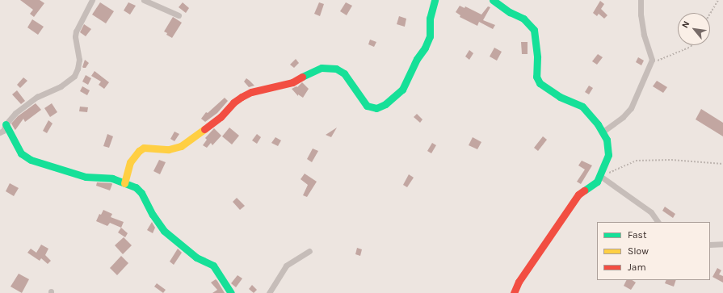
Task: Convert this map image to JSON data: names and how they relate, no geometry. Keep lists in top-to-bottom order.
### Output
{
  "legend": ["Fast", "Slow", "Jam"],
  "north": "top left"
}
